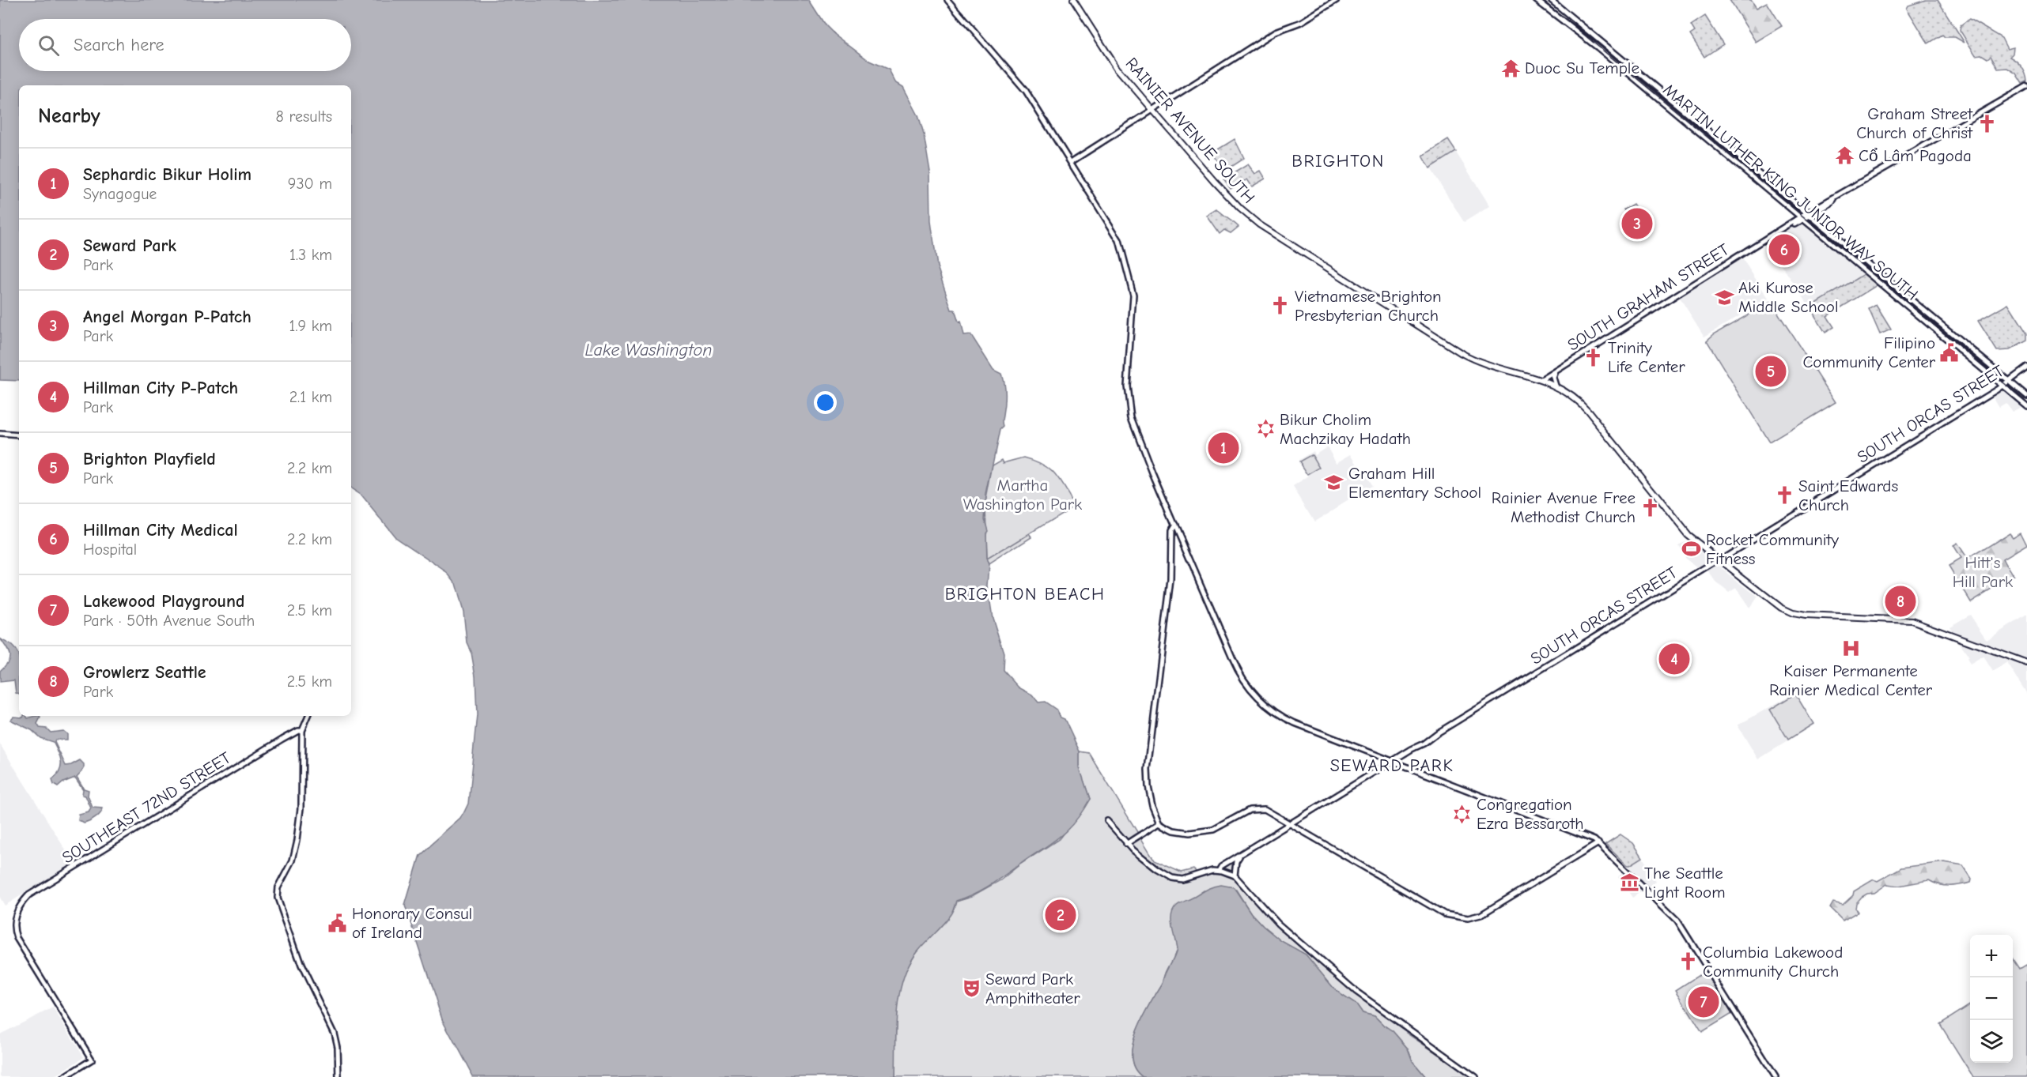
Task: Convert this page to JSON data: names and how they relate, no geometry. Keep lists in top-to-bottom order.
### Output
{
  "streets": {
    "main road": ["RAINIER AVENUE SOUTH"],
    "street": [
      "MARTIN LUTHER KING JUNIOR WAY SOUTH",
      "SOUTH GRAHAM STREET",
      "SOUTH ORCAS STREET",
      "SOUTHEAST 72ND STREET"
    ]
  },
  "crossings": [
    ["RAINIER AVENUE SOUTH", "SOUTH GRAHAM STREET"],
    ["RAINIER AVENUE SOUTH", "SOUTH ORCAS STREET"],
    ["MARTIN LUTHER KING JUNIOR WAY SOUTH", "SOUTH GRAHAM STREET"],
    ["MARTIN LUTHER KING JUNIOR WAY SOUTH", "SOUTH ORCAS STREET"]
  ],
  "districts": ["BRIGHTON", "BRIGHTON BEACH", "SEWARD PARK"],
  "water": ["Lake Washington"],
  "parks": ["Martha Washington Park", "Hitt's Hill Park"],
  "places": {
    "temple": ["Duoc Su Temple", "Cổ Lâm Pagoda"],
    "church": [
      "Graham Street Church of Christ",
      "Vietnamese Brighton Presbyterian Church",
      "Trinity Life Center",
      "Saint Edwards Church",
      "Rainier Avenue Free Methodist Church",
      "Columbia Lakewood Community Church"
    ],
    "school or university": ["Aki Kurose Middle School", "Graham Hill Elementary School"],
    "public building": ["Filipino Community Center", "Honorary Consul of Ireland"],
    "synagogue": ["Bikur Cholim Machzikay Hadath", "Congregation Ezra Bessaroth"],
    "sports": ["Rocket Community Fitness"],
    "hospital": ["Kaiser Permanente Rainier Medical Center"],
    "museum": ["The Seattle Light Room"],
    "theatre": ["Seward Park Amphitheater"]
  },
  "page": {
    "search": "Search here",
    "heading": ["Nearby", "8 results"],
    "list": [
      {
        "mark": "1",
        "name": "Sephardic Bikur Holim",
        "note": "Synagogue",
        "value": "930 m"
      },
      {
        "mark": "2",
        "name": "Seward Park",
        "note": "Park",
        "value": "1.3 km"
      },
      {
        "mark": "3",
        "name": "Angel Morgan P-Patch",
        "note": "Park",
        "value": "1.9 km"
      },
      {
        "mark": "4",
        "name": "Hillman City P-Patch",
        "note": "Park",
        "value": "2.1 km"
      },
      {
        "mark": "5",
        "name": "Brighton Playfield",
        "note": "Park",
        "value": "2.2 km"
      },
      {
        "mark": "6",
        "name": "Hillman City Medical",
        "note": "Hospital",
        "value": "2.2 km"
      },
      {
        "mark": "7",
        "name": "Lakewood Playground",
        "note": "Park · 50th Avenue South",
        "value": "2.5 km"
      },
      {
        "mark": "8",
        "name": "Growlerz Seattle",
        "note": "Park",
        "value": "2.5 km"
      }
    ],
    "pins": [
      "3",
      "6",
      "5",
      "1",
      "8",
      "4",
      "2",
      "7"
    ],
    "map_buttons": ["+", "−"]
  }
}
